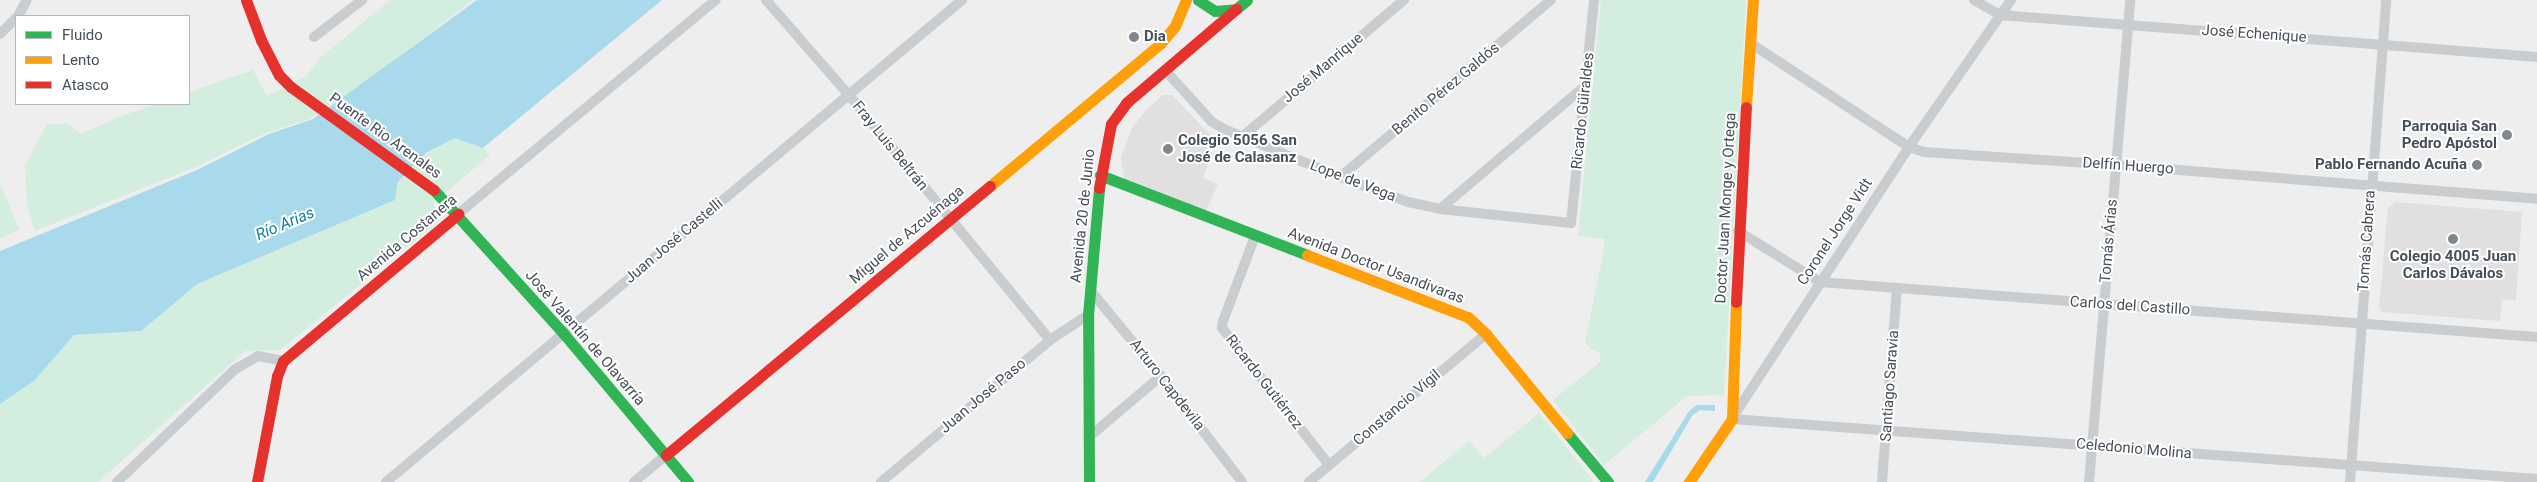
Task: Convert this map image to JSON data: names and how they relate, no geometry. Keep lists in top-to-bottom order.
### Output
{
  "streets": {
    "street": [
      "José Echenique",
      "José Manrique",
      "Benito Pérez Galdós",
      "Ricardo Güiraldes",
      "Puente Rio Arenales",
      "Fray Luis Beltrán",
      "Delfín Huergo",
      "Lope de Vega",
      "Doctor Juan Monge y Ortega",
      "Avenida 20 de Junio",
      "Coronel Jorge Vidt",
      "Miguel de Azcuénaga",
      "Avenida Costanera",
      "Juan José Castelli",
      "Tomás Árias",
      "Tomás Cabrera",
      "Avenida Doctor Usandivaras",
      "Carlos del Castillo",
      "José Valentín de Olavarría",
      "Ricardo Gutiérrez",
      "Arturo Capdevila",
      "Santiago Saravia",
      "Juan José Paso",
      "Constancio Vigil",
      "Celedonio Molina"
    ]
  },
  "crossings": [
    ["José Echenique", "Coronel Jorge Vidt"],
    ["José Echenique", "Tomás Árias"],
    ["José Echenique", "Tomás Cabrera"],
    ["José Manrique", "Lope de Vega"],
    ["Benito Pérez Galdós", "Lope de Vega"],
    ["Ricardo Güiraldes", "Lope de Vega"],
    ["Puente Rio Arenales", "Avenida Costanera"],
    ["Puente Rio Arenales", "José Valentín de Olavarría"],
    ["Fray Luis Beltrán", "Miguel de Azcuénaga"],
    ["Fray Luis Beltrán", "Juan José Castelli"],
    ["Fray Luis Beltrán", "Juan José Paso"],
    ["Delfín Huergo", "Doctor Juan Monge y Ortega"],
    ["Delfín Huergo", "Coronel Jorge Vidt"],
    ["Delfín Huergo", "Tomás Árias"],
    ["Delfín Huergo", "Tomás Cabrera"],
    ["Lope de Vega", "Avenida 20 de Junio"],
    ["Doctor Juan Monge y Ortega", "Coronel Jorge Vidt"],
    ["Doctor Juan Monge y Ortega", "Carlos del Castillo"],
    ["Doctor Juan Monge y Ortega", "Celedonio Molina"],
    ["Avenida 20 de Junio", "Avenida Doctor Usandivaras"],
    ["Avenida 20 de Junio", "Arturo Capdevila"],
    ["Avenida 20 de Junio", "Juan José Paso"],
    ["Coronel Jorge Vidt", "Carlos del Castillo"],
    ["Coronel Jorge Vidt", "Celedonio Molina"],
    ["Miguel de Azcuénaga", "José Valentín de Olavarría"],
    ["Avenida Costanera", "José Valentín de Olavarría"],
    ["Juan José Castelli", "José Valentín de Olavarría"],
    ["Tomás Árias", "Carlos del Castillo"],
    ["Tomás Árias", "Celedonio Molina"],
    ["Tomás Cabrera", "Carlos del Castillo"],
    ["Tomás Cabrera", "Celedonio Molina"],
    ["Avenida Doctor Usandivaras", "Ricardo Gutiérrez"],
    ["Avenida Doctor Usandivaras", "Constancio Vigil"],
    ["Carlos del Castillo", "Santiago Saravia"],
    ["Ricardo Gutiérrez", "Constancio Vigil"],
    ["Santiago Saravia", "Celedonio Molina"]
  ],
  "water": ["Río Arias"],
  "places": [
    "Dia",
    "Parroquia San Pedro Apóstol",
    "Colegio 5056 San José de Calasanz",
    "Pablo Fernando Acuña",
    "Colegio 4005 Juan Carlos Dávalos"
  ],
  "legend": ["Fluido", "Lento", "Atasco"]
}
